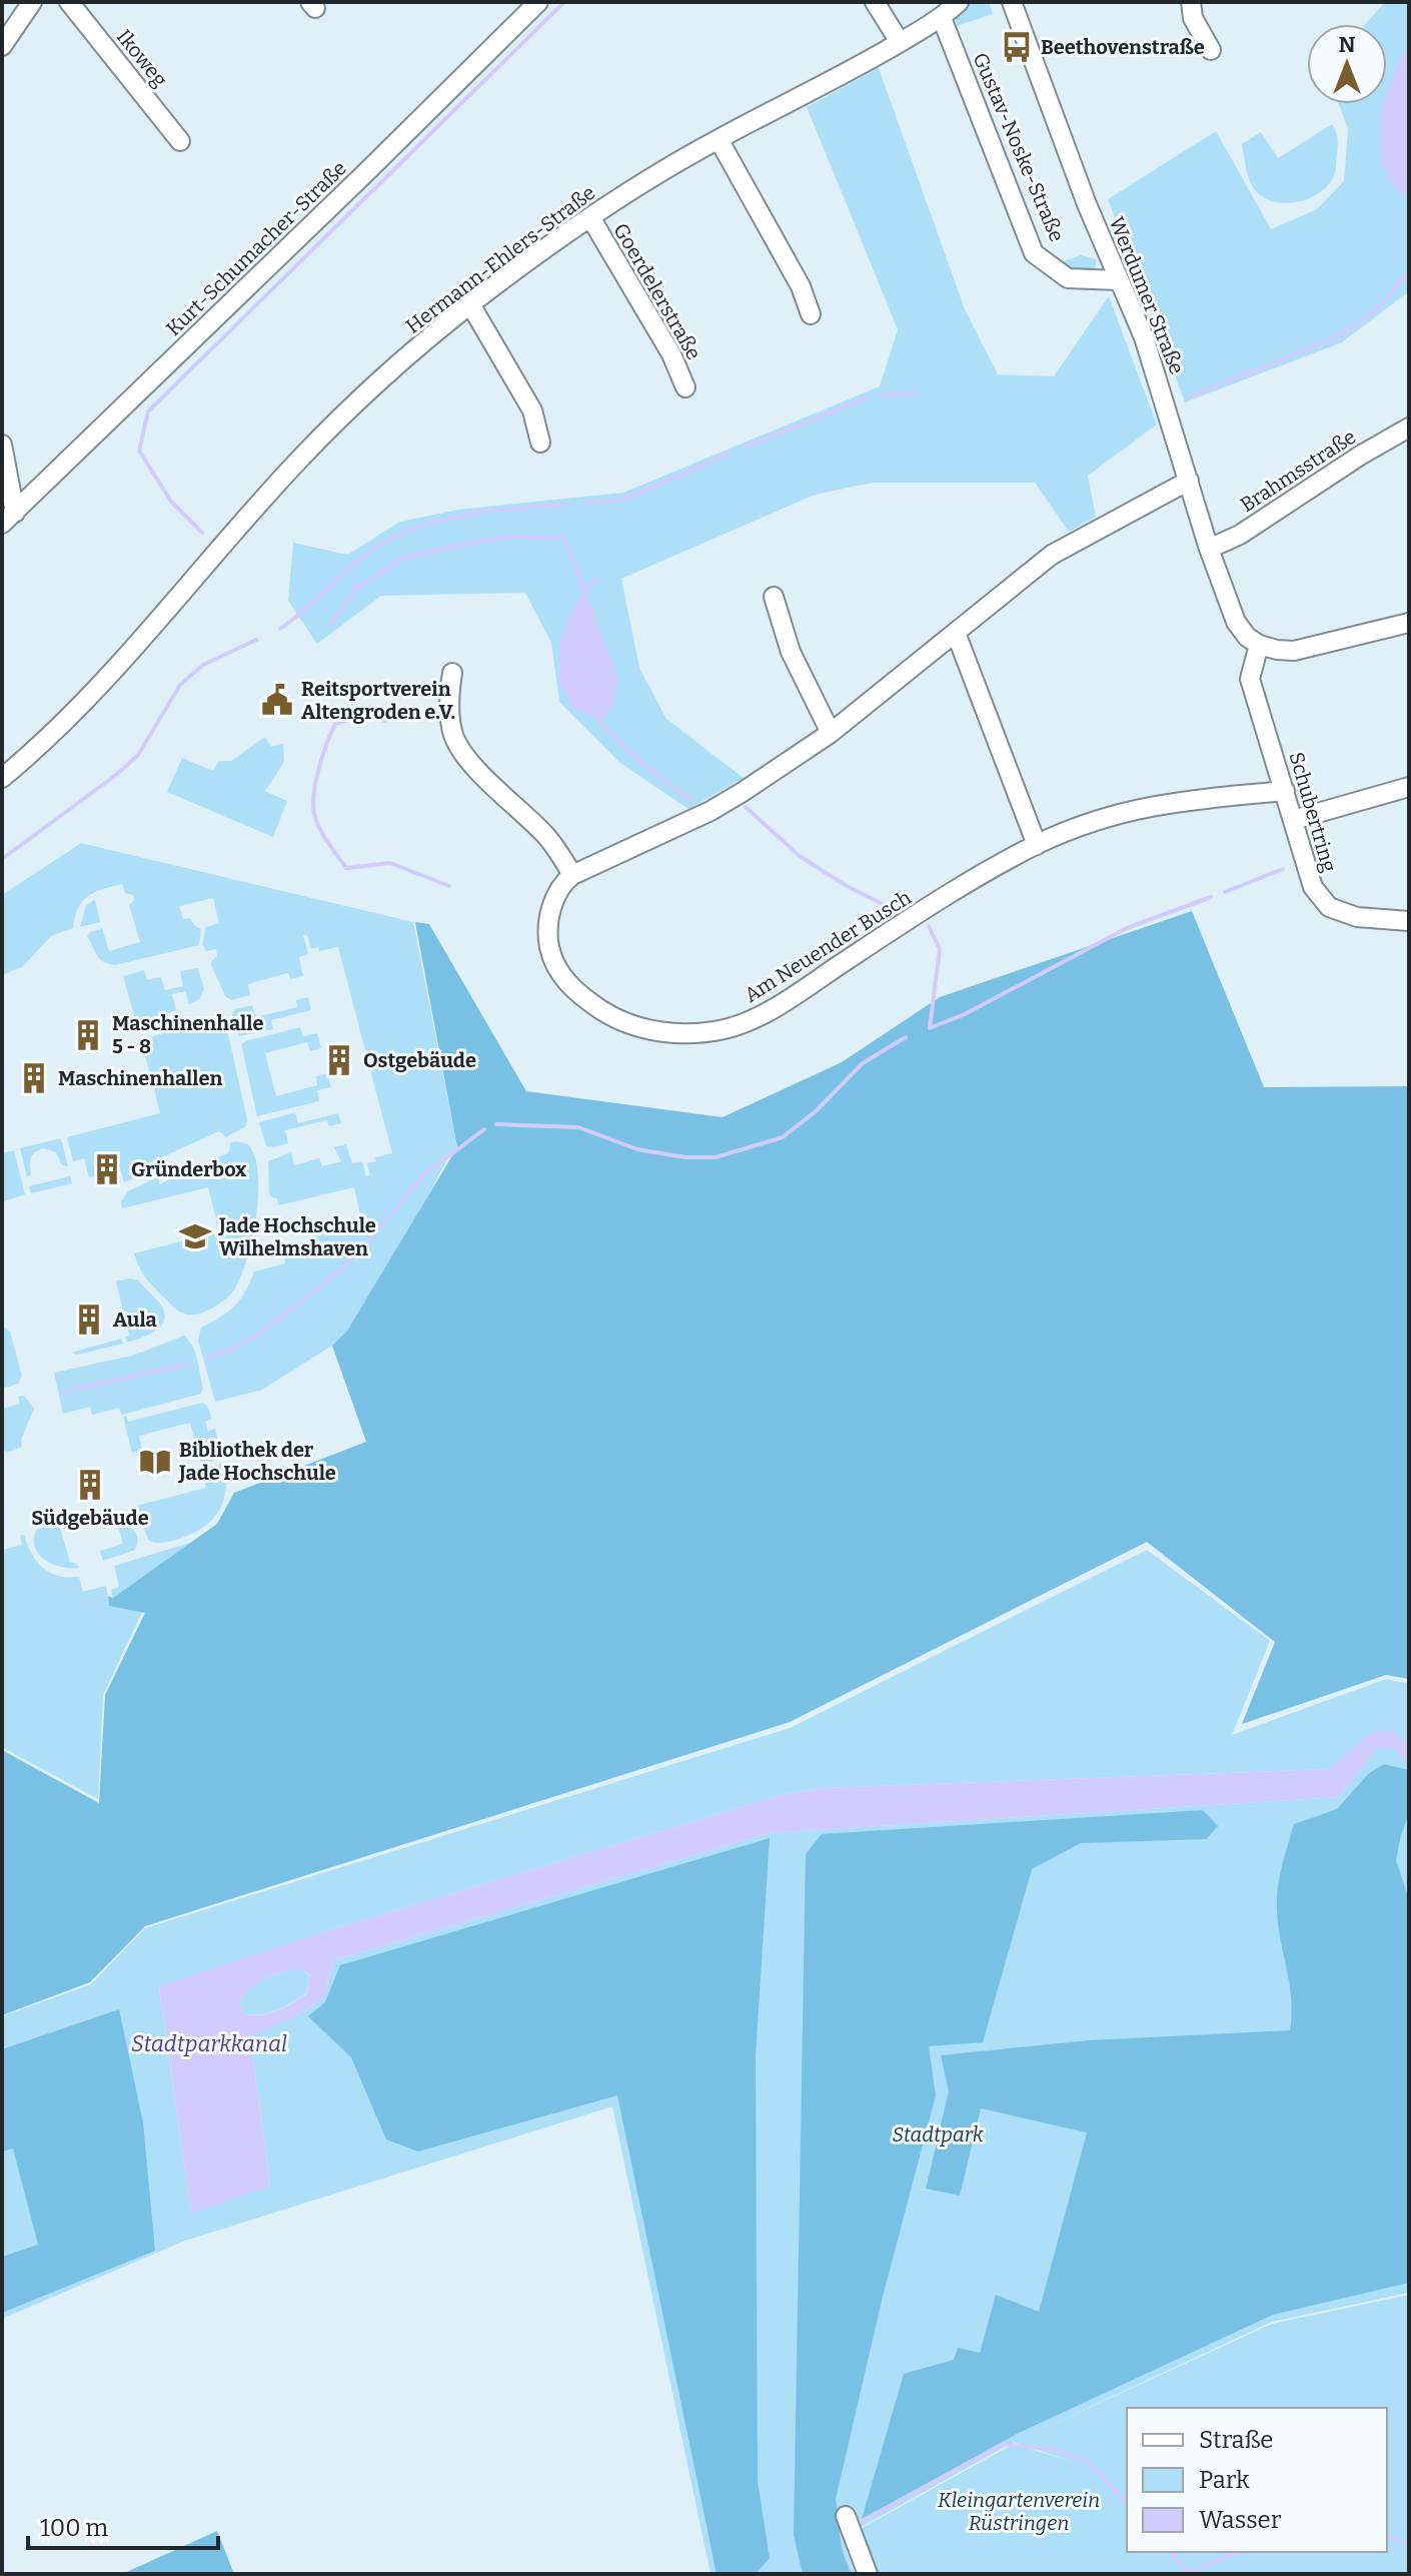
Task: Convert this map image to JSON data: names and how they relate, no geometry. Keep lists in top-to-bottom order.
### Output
{
  "streets": {
    "street": [
      "Ikoweg",
      "Gustav-Noske-Straße",
      "Kurt-Schumacher-Straße",
      "Hermann-Ehlers-Straße",
      "Goerdelerstraße",
      "Werdumer Straße",
      "Brahmsstraße",
      "Schubertring",
      "Am Neuender Busch"
    ]
  },
  "crossings": [
    ["Gustav-Noske-Straße", "Hermann-Ehlers-Straße"],
    ["Gustav-Noske-Straße", "Werdumer Straße"],
    ["Hermann-Ehlers-Straße", "Goerdelerstraße"],
    ["Werdumer Straße", "Brahmsstraße"],
    ["Werdumer Straße", "Schubertring"],
    ["Schubertring", "Am Neuender Busch"]
  ],
  "water": ["Stadtparkkanal"],
  "parks": ["Stadtpark", "Kleingartenverein Rüstringen"],
  "places": {
    "bus stop": ["Beethovenstraße"],
    "public building": ["Reitsportverein Altengroden e.V."],
    "building": [
      "Maschinenhalle 5 - 8",
      "Ostgebäude",
      "Maschinenhallen",
      "Gründerbox",
      "Aula",
      "Südgebäude"
    ],
    "school or university": ["Jade Hochschule Wilhelmshaven"],
    "library": ["Bibliothek der Jade Hochschule"]
  },
  "legend": ["Straße", "Park", "Wasser"],
  "scale_bar": "100 m",
  "north": "top"
}
